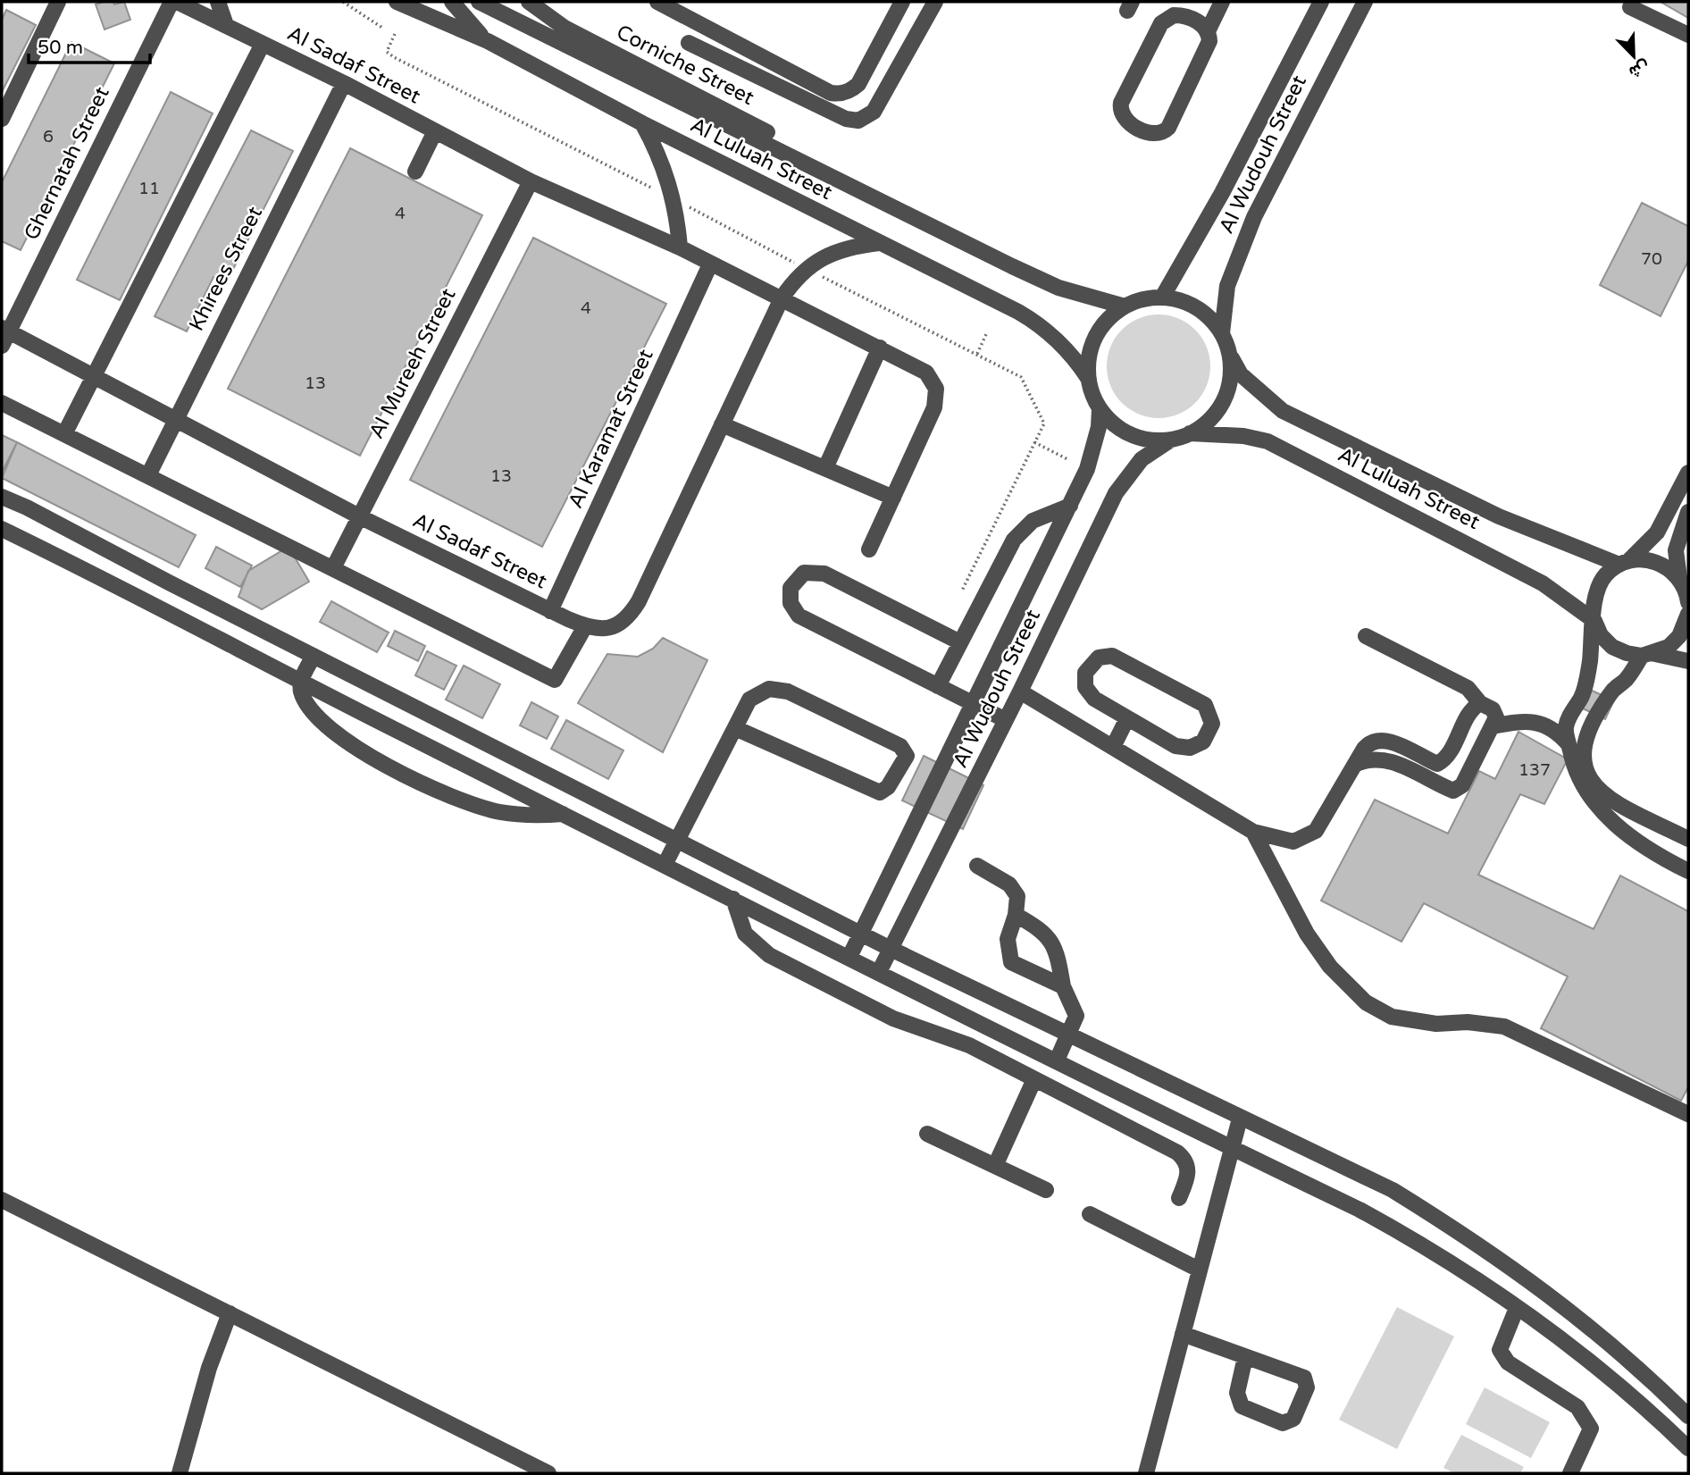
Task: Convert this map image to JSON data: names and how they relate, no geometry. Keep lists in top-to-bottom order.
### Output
{
  "streets": {
    "street": [
      "Al Sadaf Street",
      "Corniche Street",
      "Al Wudouh Street",
      "Al Luluah Street",
      "Ghernatah Street",
      "Khirees Street",
      "Al Mureeh Street",
      "Al Karamat Street"
    ]
  },
  "crossings": [
    ["Al Sadaf Street", "Ghernatah Street"],
    ["Al Sadaf Street", "Khirees Street"],
    ["Al Sadaf Street", "Al Mureeh Street"],
    ["Al Sadaf Street", "Al Karamat Street"],
    ["Corniche Street", "Al Luluah Street"],
    ["Al Wudouh Street", "Al Luluah Street"]
  ],
  "house_numbers": [
    "6",
    "11",
    "4",
    "70",
    "4",
    "13",
    "13",
    "137"
  ],
  "scale_bar": "50 m",
  "north": "bottom right"
}
